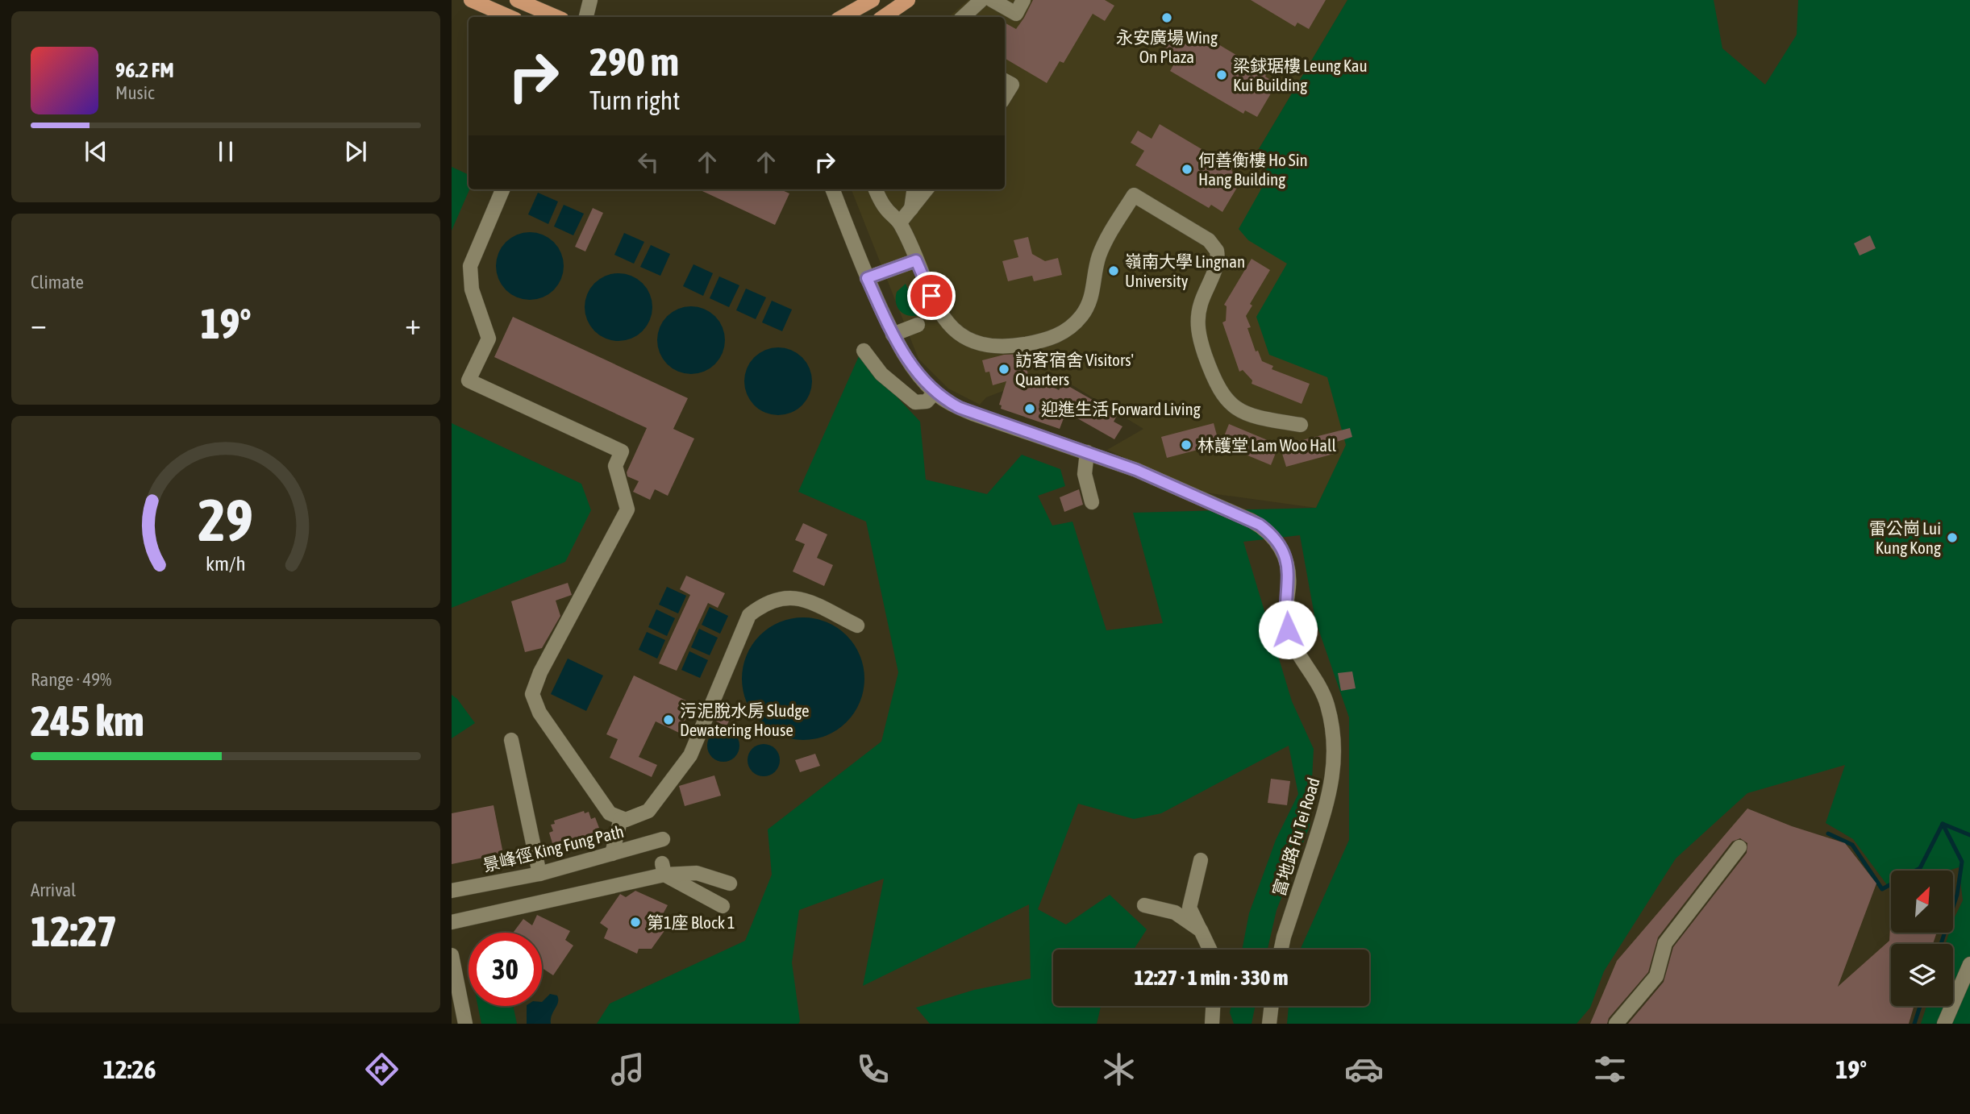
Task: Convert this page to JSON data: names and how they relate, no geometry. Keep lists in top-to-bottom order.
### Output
{
  "streets": {
    "street": ["富地路 Fu Tei Road", "景峰徑 King Fung Path"]
  },
  "places": [
    "永安廣場 Wing On Plaza",
    "梁銶琚樓 Leung Kau Kui Building",
    "何善衡樓 Ho Sin Hang Building",
    "嶺南大學 Lingnan University",
    "訪客宿舍 Visitors' Quarters",
    "迎進生活 Forward Living",
    "林護堂 Lam Woo Hall",
    "雷公崗 Lui Kung Kong",
    "污泥脫水房 Sludge Dewatering House",
    "第1座 Block 1"
  ],
  "north": "top right",
  "page": {
    "turn": ["290 m", "Turn right"],
    "song": ["96.2 FM", "Music"],
    "tile": [
      "Climate",
      ["Range · 49%", "245 km"],
      ["Arrival", "12:27"]
    ],
    "heat": ["−", "19°", "+"],
    "limit": "30",
    "trip": "12:27 · 1 min · 330 m",
    "tabs": ["12:26", "19°"],
    "gauge": ["29", "km/h"]
  }
}
